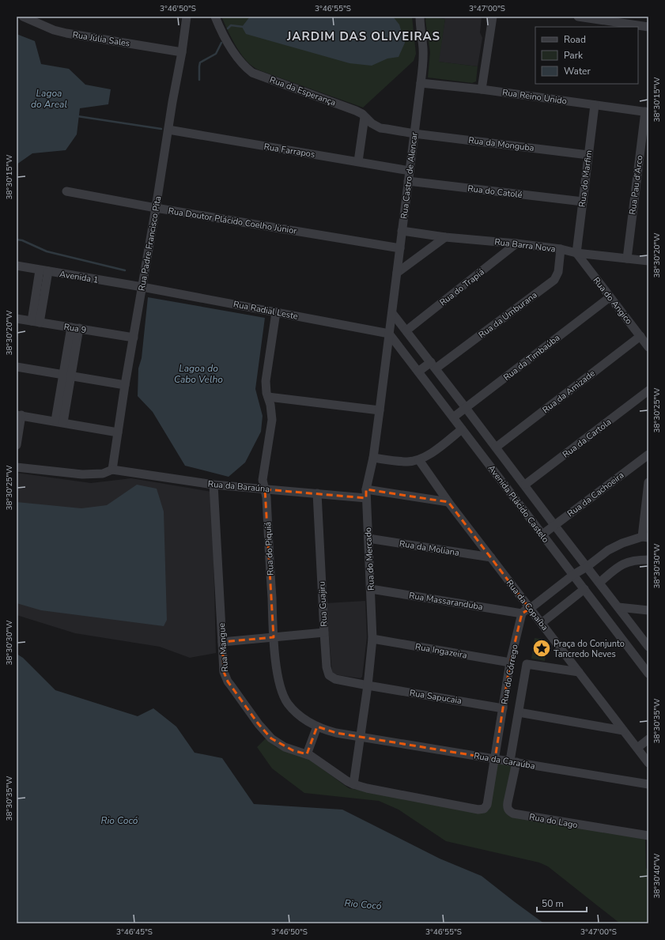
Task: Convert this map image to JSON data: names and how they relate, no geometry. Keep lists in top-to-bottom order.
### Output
{
  "streets": {
    "street": [
      "Rua Júlia Sales",
      "Rua da Esperança",
      "Rua Reino Unido",
      "Rua da Monguba",
      "Rua Farrapos",
      "Rua Castro de Alencar",
      "Rua do Marfim",
      "Rua Pau d'Arco",
      "Rua do Catolé",
      "Rua Doutor Plácido Coelho Júnior",
      "Rua Padre Francisco Pita",
      "Rua Barra Nova",
      "Avenida 1",
      "Rua do Trapiá",
      "Rua do Angico",
      "Rua Radial Leste",
      "Rua da Umburana",
      "Rua 9",
      "Rua da Timbaúba",
      "Rua da Amizade",
      "Rua da Cartola",
      "Rua da Baraúna",
      "Rua da Cachoeira",
      "Avenida Plácido Castelo",
      "Rua da Moliana",
      "Rua do Piquiá",
      "Rua do Mercado",
      "Rua Massaranduba",
      "Rua Guajiru",
      "Rua da Copaíba",
      "Rua Mangue",
      "Rua Ingazeira",
      "Rua do Córrego",
      "Rua Sapucaia",
      "Rua da Caraúba",
      "Rua do Lago"
    ]
  },
  "crossings": [
    ["Rua Júlia Sales", "Rua Padre Francisco Pita"],
    ["Rua da Esperança", "Rua da Monguba"],
    ["Rua da Esperança", "Rua Castro de Alencar"],
    ["Rua Reino Unido", "Rua Castro de Alencar"],
    ["Rua Reino Unido", "Rua do Marfim"],
    ["Rua Reino Unido", "Rua Pau d'Arco"],
    ["Rua da Monguba", "Rua Castro de Alencar"],
    ["Rua da Monguba", "Rua do Marfim"],
    ["Rua Farrapos", "Rua Castro de Alencar"],
    ["Rua Farrapos", "Rua Padre Francisco Pita"],
    ["Rua Castro de Alencar", "Rua do Catolé"],
    ["Rua Castro de Alencar", "Rua Doutor Plácido Coelho Júnior"],
    ["Rua Castro de Alencar", "Rua Barra Nova"],
    ["Rua Castro de Alencar", "Rua Radial Leste"],
    ["Rua Castro de Alencar", "Avenida Plácido Castelo"],
    ["Rua Castro de Alencar", "Rua do Mercado"],
    ["Rua do Marfim", "Rua do Catolé"],
    ["Rua do Marfim", "Rua Barra Nova"],
    ["Rua do Marfim", "Rua do Angico"],
    ["Rua Pau d'Arco", "Rua Barra Nova"],
    ["Rua Doutor Plácido Coelho Júnior", "Rua Padre Francisco Pita"],
    ["Rua Padre Francisco Pita", "Avenida 1"],
    ["Rua Padre Francisco Pita", "Rua Radial Leste"],
    ["Rua Padre Francisco Pita", "Rua 9"],
    ["Rua Padre Francisco Pita", "Rua da Baraúna"],
    ["Rua Barra Nova", "Rua do Trapiá"],
    ["Rua Barra Nova", "Rua do Angico"],
    ["Rua Barra Nova", "Rua da Umburana"],
    ["Avenida 1", "Rua Radial Leste"],
    ["Rua do Trapiá", "Avenida Plácido Castelo"],
    ["Rua do Angico", "Rua da Timbaúba"],
    ["Rua do Angico", "Rua da Amizade"],
    ["Rua Radial Leste", "Avenida Plácido Castelo"],
    ["Rua Radial Leste", "Rua do Piquiá"],
    ["Rua Radial Leste", "Rua do Mercado"],
    ["Rua da Umburana", "Avenida Plácido Castelo"],
    ["Rua da Timbaúba", "Avenida Plácido Castelo"],
    ["Rua da Amizade", "Avenida Plácido Castelo"],
    ["Rua da Cartola", "Avenida Plácido Castelo"],
    ["Rua da Baraúna", "Rua do Piquiá"],
    ["Rua da Baraúna", "Rua do Mercado"],
    ["Rua da Baraúna", "Rua Guajiru"],
    ["Rua da Baraúna", "Rua da Copaíba"],
    ["Rua da Baraúna", "Rua Mangue"],
    ["Rua da Cachoeira", "Avenida Plácido Castelo"],
    ["Avenida Plácido Castelo", "Rua do Mercado"],
    ["Rua da Moliana", "Rua do Mercado"],
    ["Rua da Moliana", "Rua da Copaíba"],
    ["Rua do Piquiá", "Rua do Mercado"],
    ["Rua do Piquiá", "Rua da Caraúba"],
    ["Rua do Mercado", "Rua Massaranduba"],
    ["Rua do Mercado", "Rua Guajiru"],
    ["Rua do Mercado", "Rua Mangue"],
    ["Rua do Mercado", "Rua Ingazeira"],
    ["Rua do Mercado", "Rua do Córrego"],
    ["Rua do Mercado", "Rua Sapucaia"],
    ["Rua do Mercado", "Rua da Caraúba"],
    ["Rua Massaranduba", "Rua do Córrego"],
    ["Rua Guajiru", "Rua Sapucaia"],
    ["Rua da Copaíba", "Rua do Córrego"],
    ["Rua Mangue", "Rua do Córrego"],
    ["Rua Ingazeira", "Rua do Córrego"],
    ["Rua do Córrego", "Rua Sapucaia"],
    ["Rua do Córrego", "Rua da Caraúba"],
    ["Rua do Córrego", "Rua do Lago"],
    ["Rua da Caraúba", "Rua do Lago"]
  ],
  "districts": ["JARDIM DAS OLIVEIRAS"],
  "water": ["Lagoa do Areal", "Lagoa do Cabo Velho", "Rio Cocó"],
  "places": {
    "place": ["Praça do Conjunto Tancredo Neves"]
  },
  "legend": ["Road", "Park", "Water"],
  "scale_bar": "50 m",
  "coordinates": [
    "3°46'50\"S",
    "3°46'55\"S",
    "3°47'00\"S",
    "38°30'15\"W",
    "38°30'20\"W",
    "38°30'25\"W",
    "38°30'30\"W",
    "38°30'35\"W",
    "38°30'40\"W",
    "3°46'45\"S"
  ]
}
